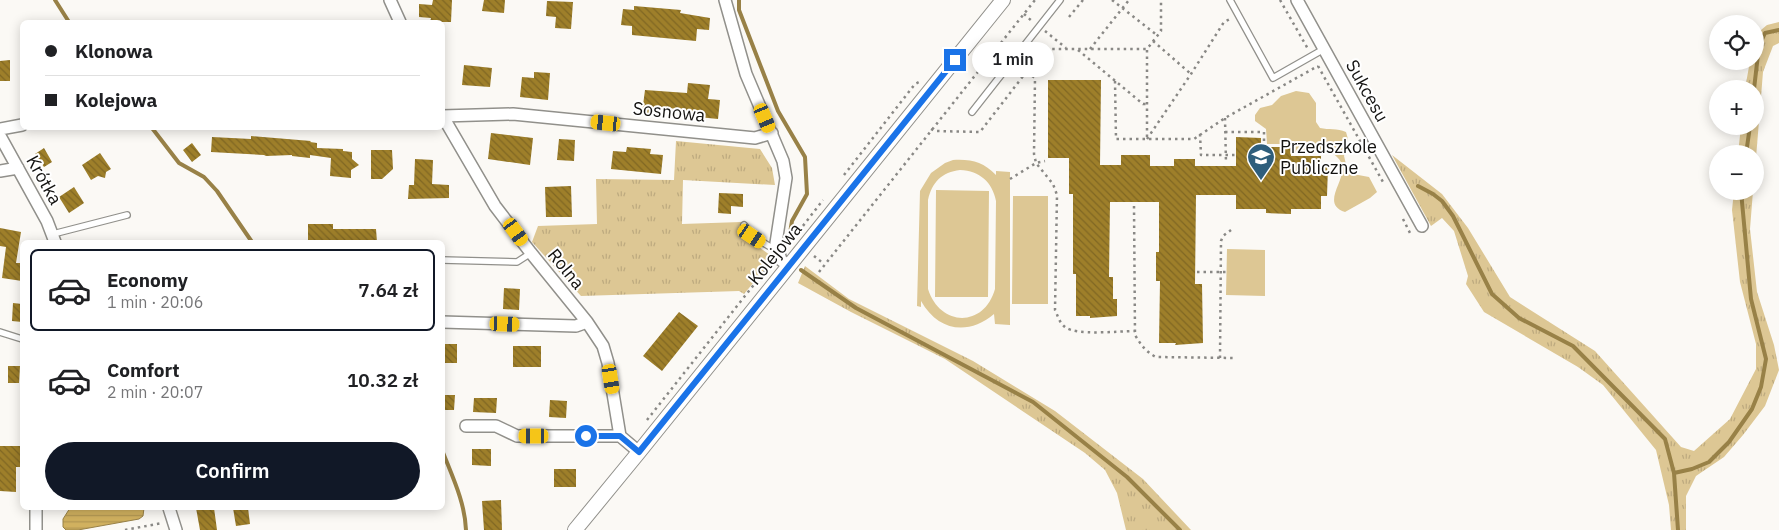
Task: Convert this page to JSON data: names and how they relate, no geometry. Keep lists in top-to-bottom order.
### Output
{
  "streets": {
    "street": [
      "Sukcesu",
      "Sosnowa",
      "Krótka",
      "Kolejowa",
      "Rolna"
    ]
  },
  "places": {
    "school or university": ["Przedszkole Publiczne"]
  },
  "page": {
    "map_buttons": ["+", "−"],
    "banner": ["Klonowa", "Kolejowa"],
    "bubble": "1 min",
    "list": [
      {
        "name": "Economy",
        "note": "1 min · 20:06",
        "value": "7.64 zł"
      },
      {
        "name": "Comfort",
        "note": "2 min · 20:07",
        "value": "10.32 zł"
      }
    ],
    "buttons": "Confirm"
  }
}
